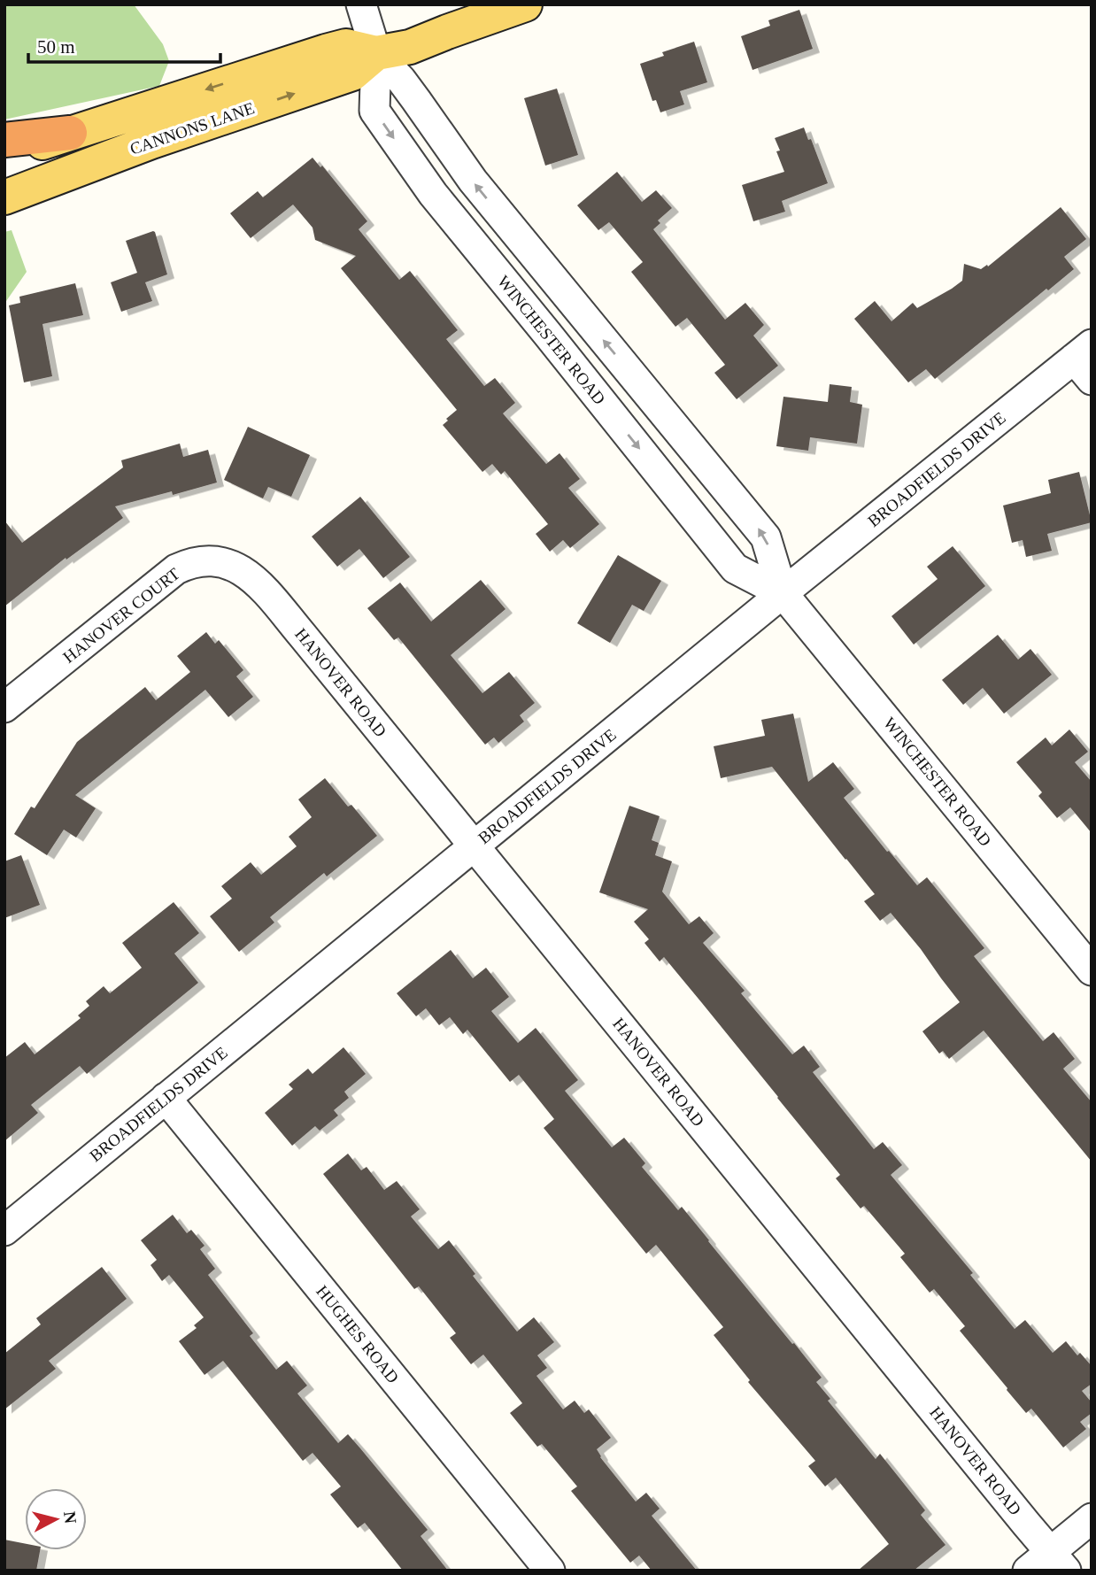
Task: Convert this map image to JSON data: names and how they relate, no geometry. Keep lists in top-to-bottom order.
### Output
{
  "streets": {
    "main road": ["CANNONS LANE"],
    "street": [
      "WINCHESTER ROAD",
      "BROADFIELDS DRIVE",
      "HANOVER COURT",
      "HANOVER ROAD",
      "HUGHES ROAD"
    ]
  },
  "crossings": [
    ["CANNONS LANE", "WINCHESTER ROAD"],
    ["WINCHESTER ROAD", "BROADFIELDS DRIVE"],
    ["BROADFIELDS DRIVE", "HANOVER ROAD"],
    ["BROADFIELDS DRIVE", "HUGHES ROAD"],
    ["HANOVER COURT", "HANOVER ROAD"]
  ],
  "scale_bar": "50 m",
  "north": "right"
}
